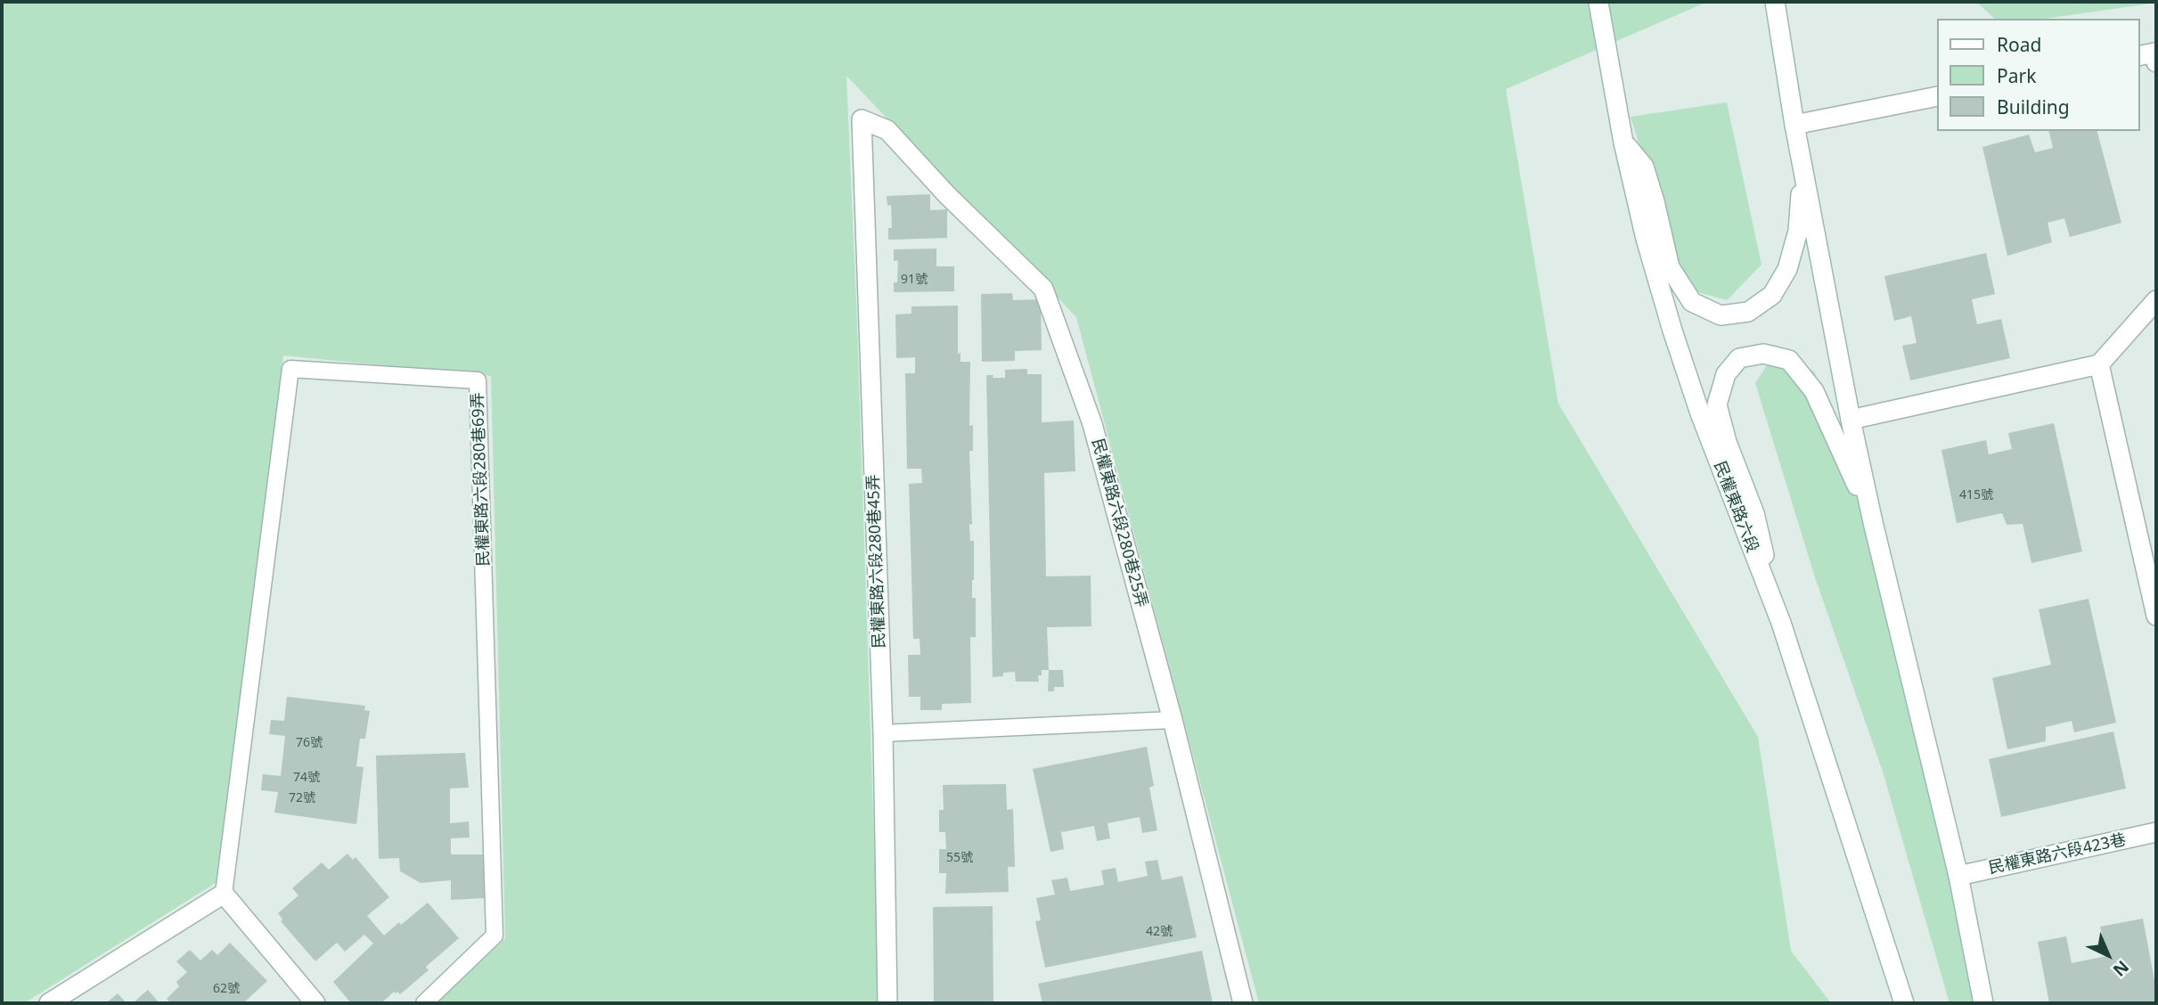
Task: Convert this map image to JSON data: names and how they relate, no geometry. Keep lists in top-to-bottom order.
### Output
{
  "streets": {
    "street": [
      "民權東路六段",
      "民權東路六段280巷25弄",
      "民權東路六段280巷45弄",
      "民權東路六段423巷"
    ],
    "lane": ["民權東路六段280巷69弄"]
  },
  "crossings": [
    ["民權東路六段280巷25弄", "民權東路六段280巷45弄"]
  ],
  "house_numbers": [
    "91號",
    "415號",
    "76號",
    "74號",
    "72號",
    "55號",
    "42號",
    "62號"
  ],
  "legend": ["Road", "Park", "Building"],
  "north": "bottom right"
}
